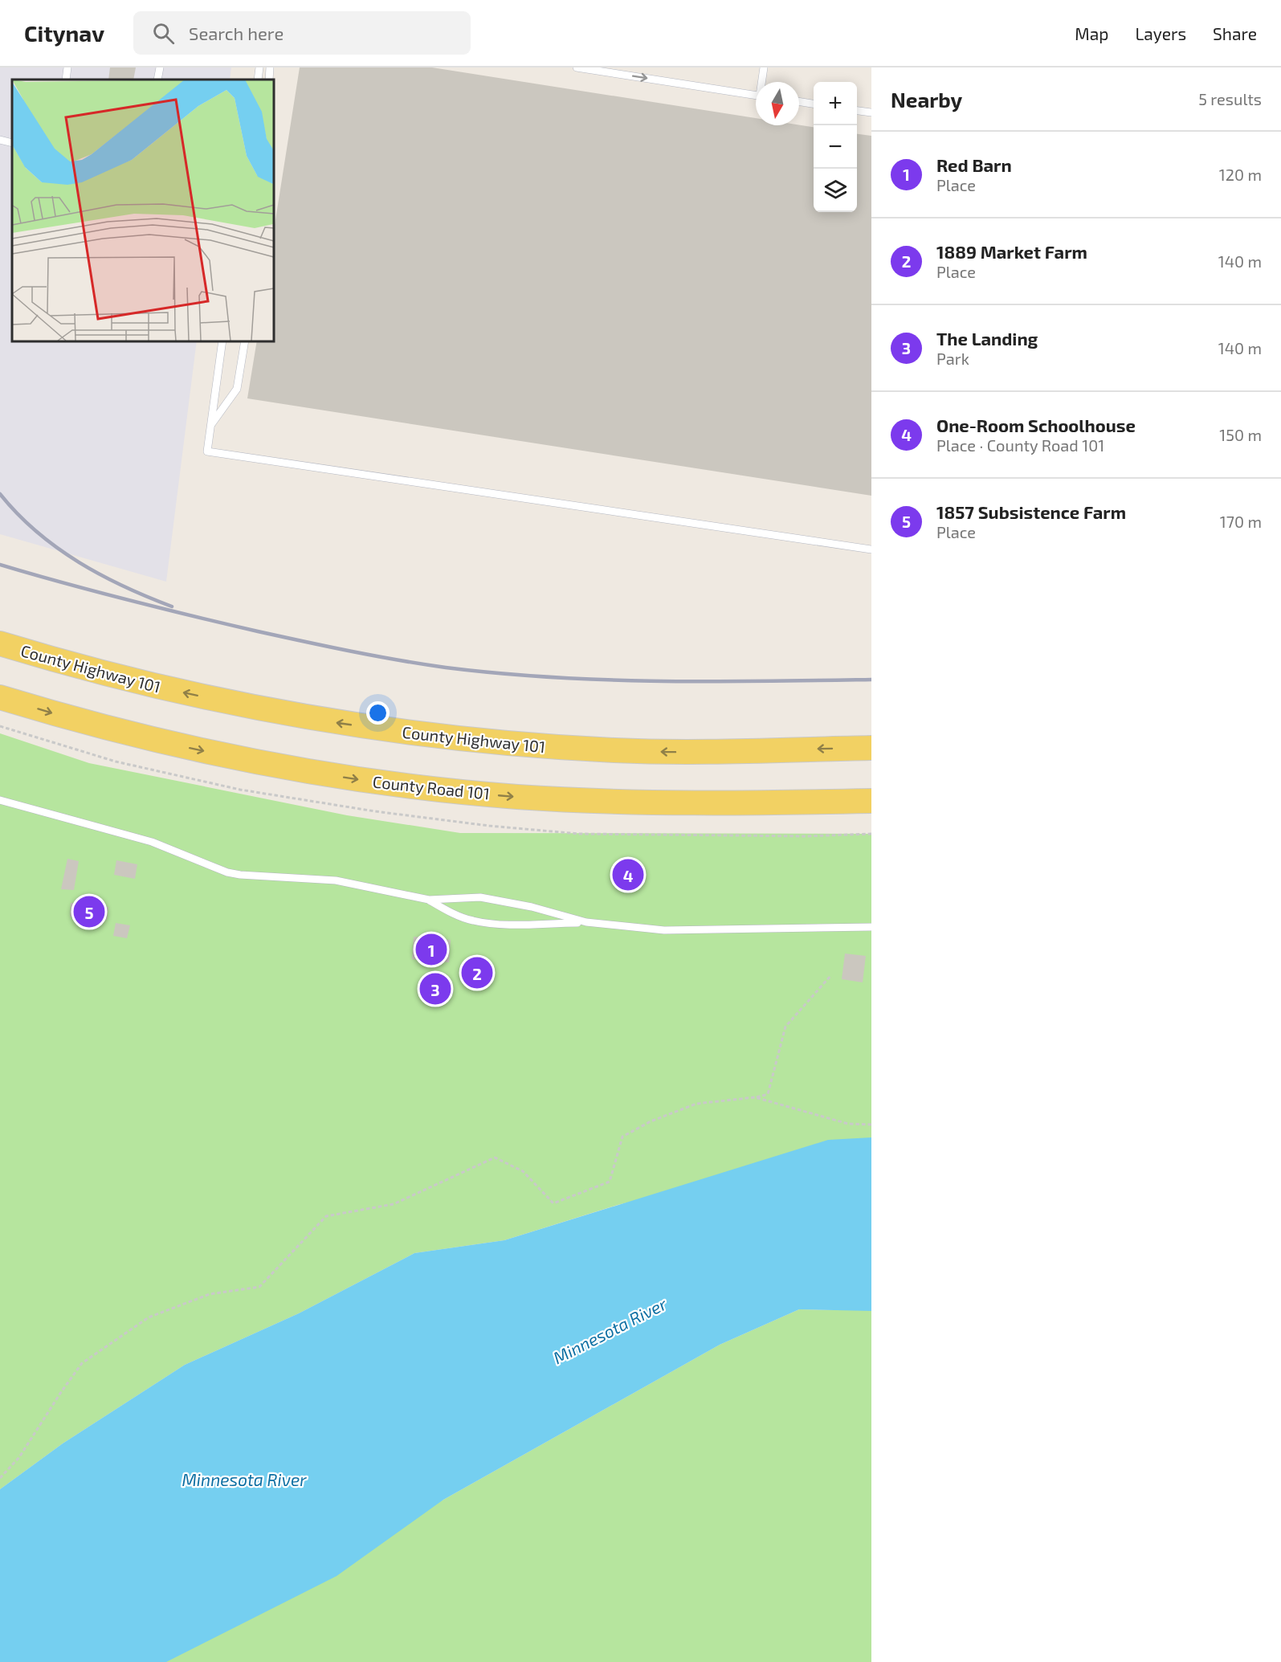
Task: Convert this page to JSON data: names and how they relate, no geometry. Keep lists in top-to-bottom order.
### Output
{
  "streets": {
    "main road": ["County Highway 101", "County Road 101"]
  },
  "one_way": ["County Highway 101", "County Road 101"],
  "water": ["Minnesota River"],
  "north": "bottom",
  "page": {
    "header": "Citynav",
    "search": "Search here",
    "nav": ["Map", "Layers", "Share"],
    "heading": ["Nearby", "5 results"],
    "map_buttons": ["+", "−"],
    "list": [
      {
        "mark": "1",
        "name": "Red Barn",
        "note": "Place",
        "value": "120 m"
      },
      {
        "mark": "2",
        "name": "1889 Market Farm",
        "note": "Place",
        "value": "140 m"
      },
      {
        "mark": "3",
        "name": "The Landing",
        "note": "Park",
        "value": "140 m"
      },
      {
        "mark": "4",
        "name": "One-Room Schoolhouse",
        "note": "Place · County Road 101",
        "value": "150 m"
      },
      {
        "mark": "5",
        "name": "1857 Subsistence Farm",
        "note": "Place",
        "value": "170 m"
      }
    ],
    "pins": [
      "4",
      "5",
      "1",
      "2",
      "3"
    ]
  }
}
